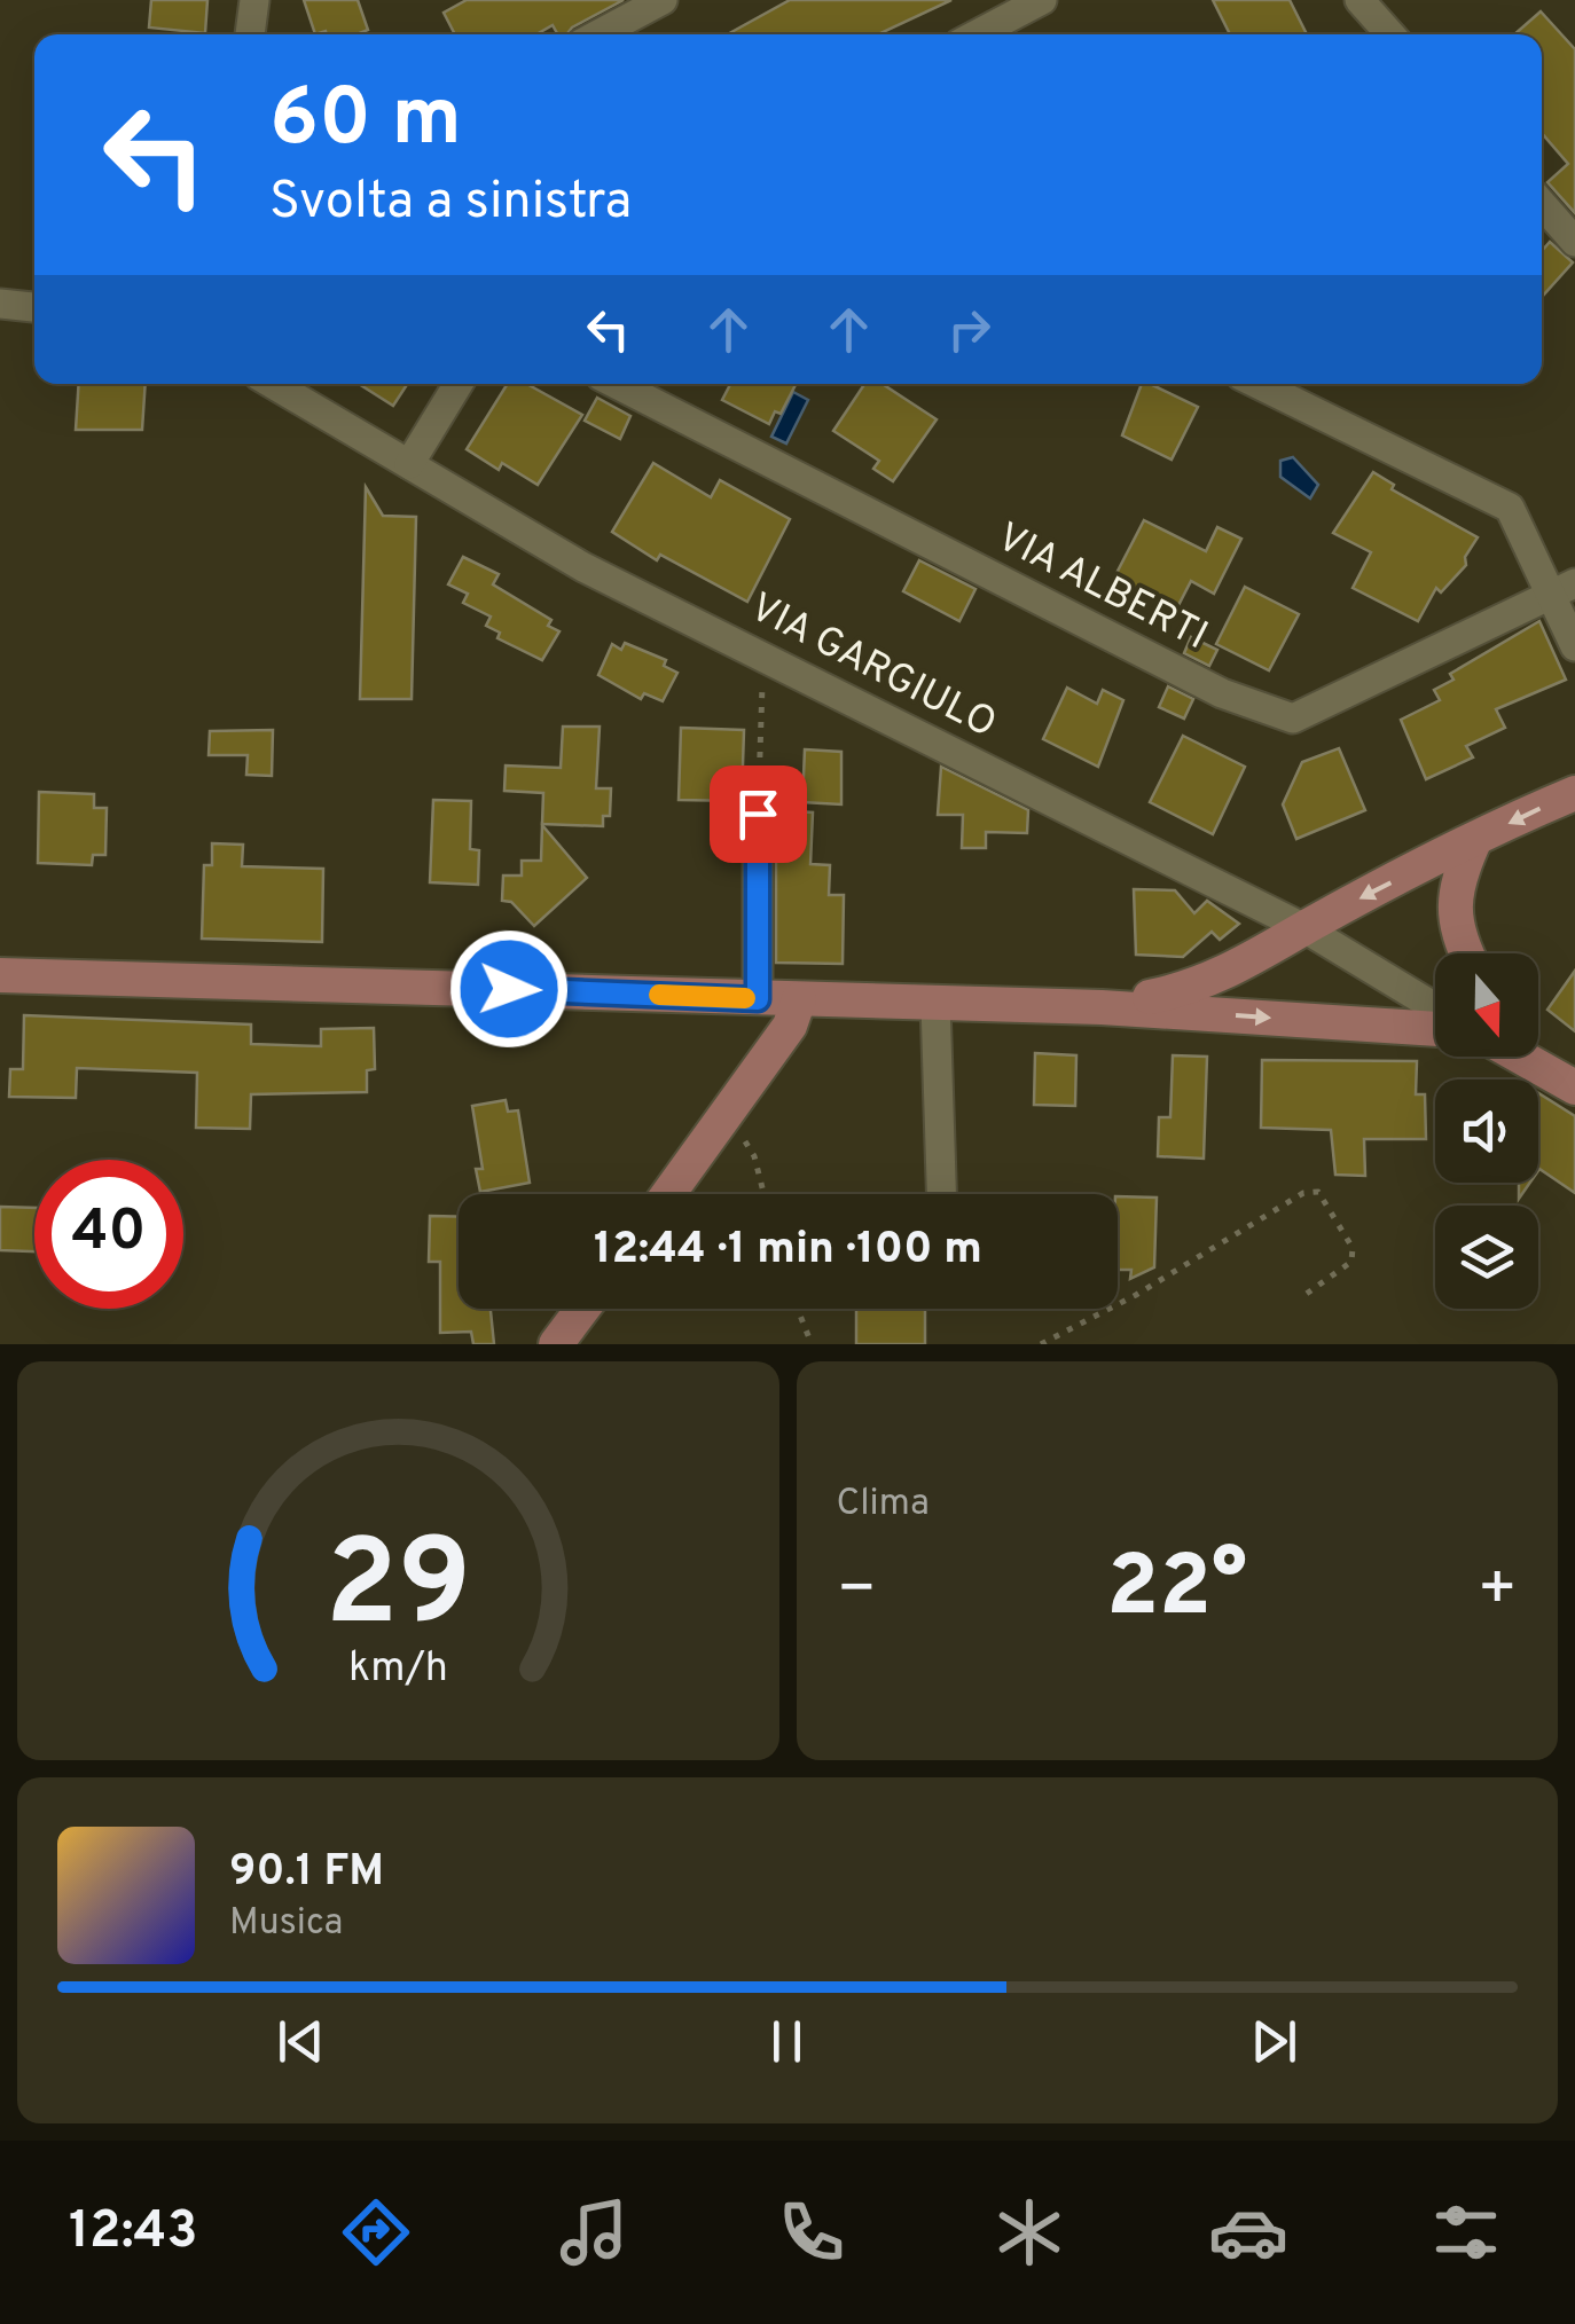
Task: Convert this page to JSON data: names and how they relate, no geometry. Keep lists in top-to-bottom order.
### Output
{
  "streets": {
    "street": ["VIA ALBERTI", "VIA GARGIULO"]
  },
  "north": "bottom",
  "page": {
    "turn": ["60 m", "Svolta a sinistra"],
    "limit": "40",
    "trip": "12:44 · 1 min · 100 m",
    "tile": "Clima",
    "heat": ["−", "22°", "+"],
    "song": ["90.1 FM", "Musica"],
    "tabs": "12:43",
    "gauge": ["29", "km/h"]
  }
}
